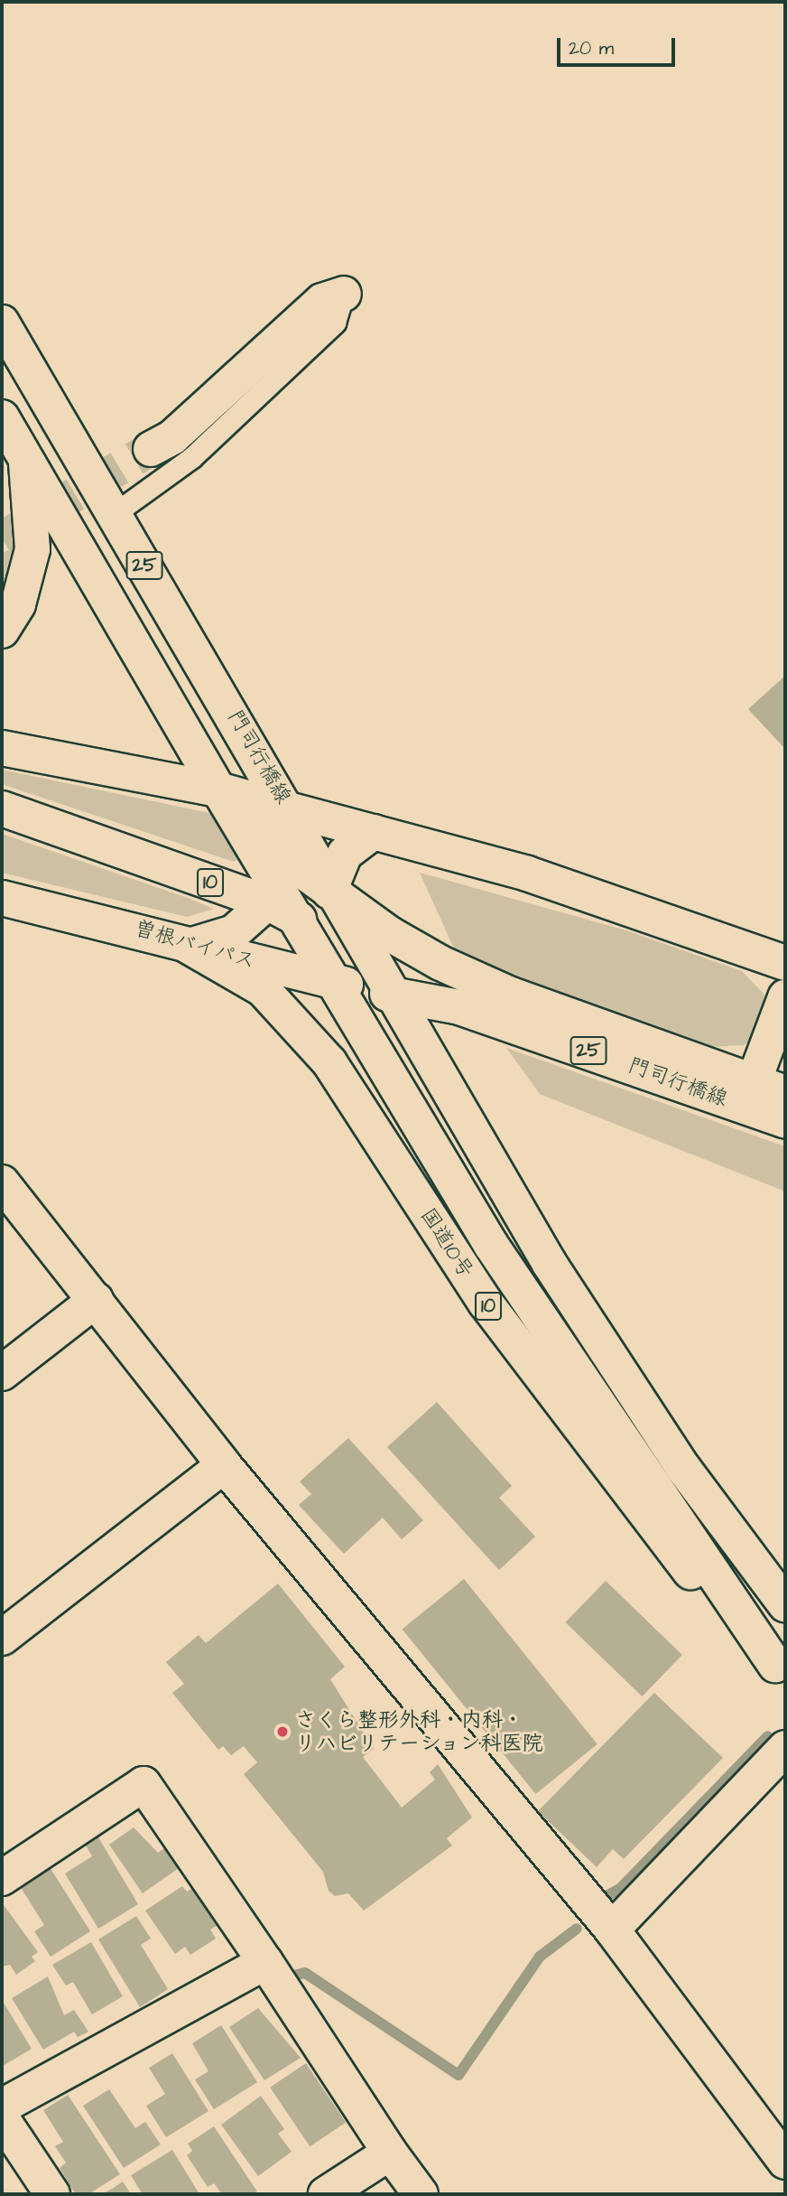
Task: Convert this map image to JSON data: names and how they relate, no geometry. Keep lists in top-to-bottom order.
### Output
{
  "streets": {
    "main road": [
      "25",
      "門司行橋線",
      "10",
      "曽根バイパス",
      "国道10号"
    ]
  },
  "crossings": [
    ["門司行橋線", "10"],
    ["門司行橋線", "曽根バイパス"],
    ["10", "曽根バイパス"],
    ["10", "国道10号"],
    ["曽根バイパス", "国道10号"]
  ],
  "places": ["さくら整形外科・内科・ リハビリテーション科医院"],
  "scale_bar": "20 m"
}
